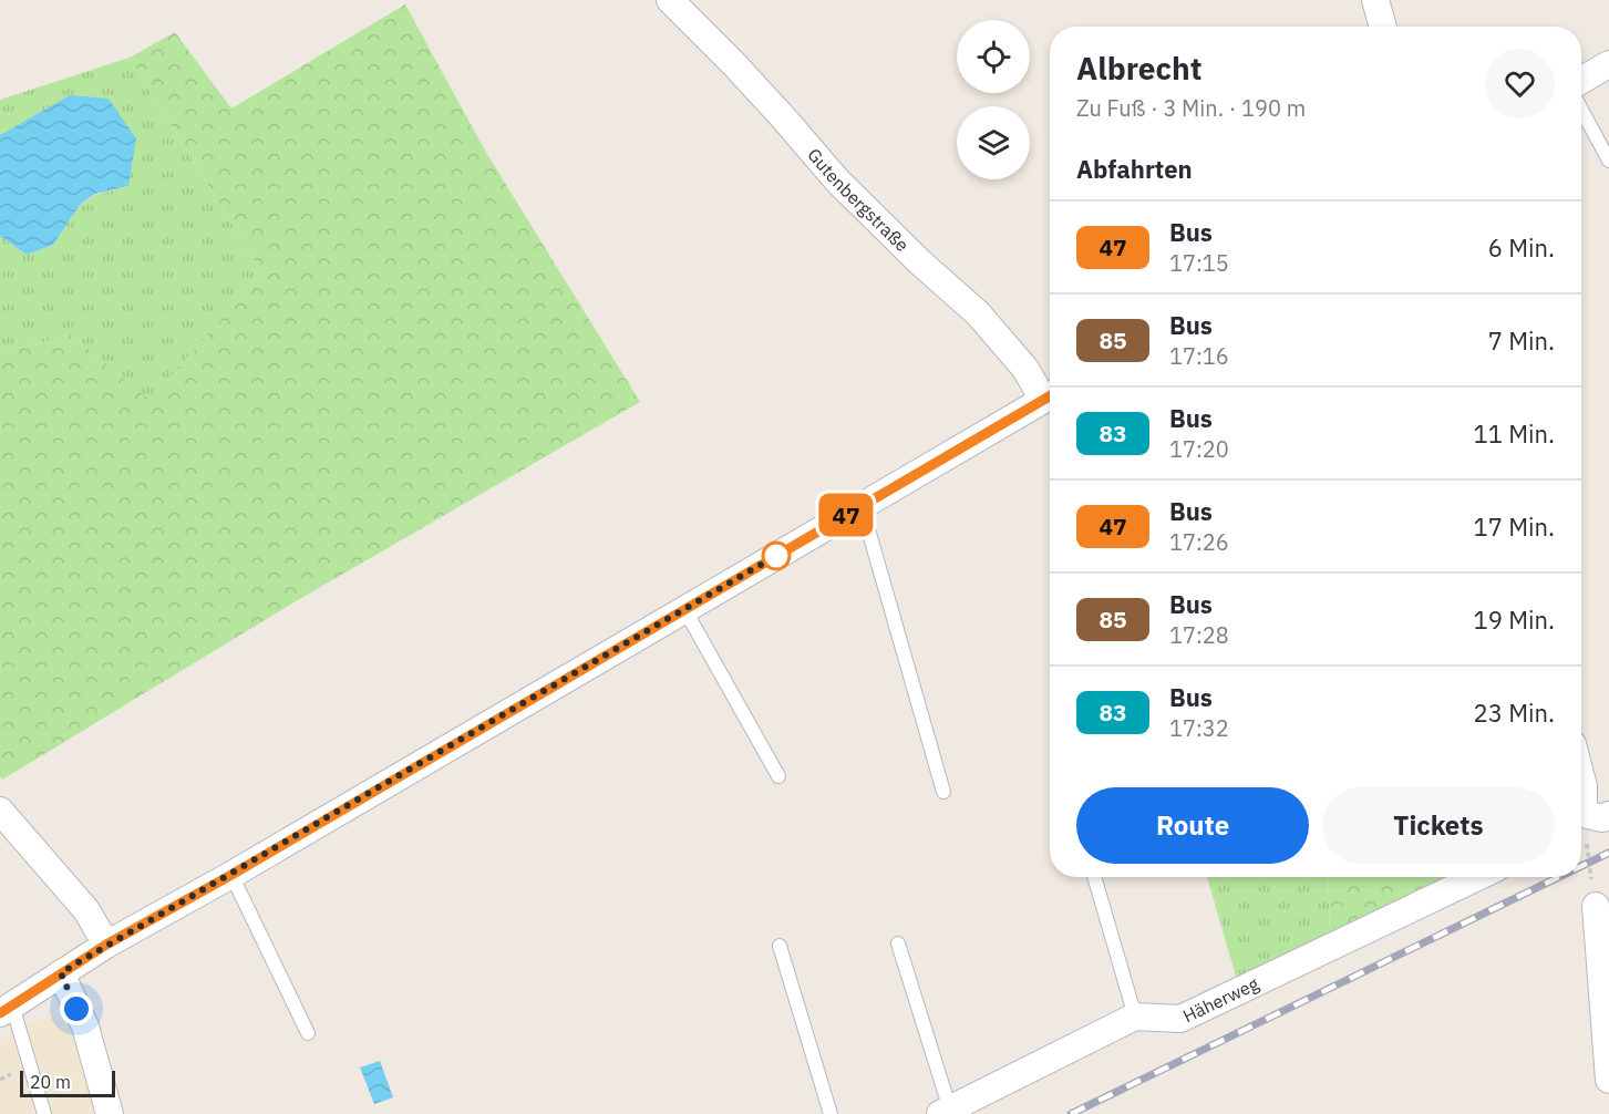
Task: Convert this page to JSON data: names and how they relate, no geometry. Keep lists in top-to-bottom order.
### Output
{
  "streets": {
    "street": ["Gutenbergstraße", "Häherweg"]
  },
  "lines": ["bus line 47"],
  "scale_bar": "20 m",
  "page": {
    "on_map": "47",
    "heading": [
      ["Albrecht", "Zu Fuß · 3 Min. · 190 m"],
      "Abfahrten"
    ],
    "list": [
      {
        "mark": "47",
        "name": "Bus",
        "note": "17:15",
        "value": "6 Min."
      },
      {
        "mark": "85",
        "name": "Bus",
        "note": "17:16",
        "value": "7 Min."
      },
      {
        "mark": "83",
        "name": "Bus",
        "note": "17:20",
        "value": "11 Min."
      },
      {
        "mark": "47",
        "name": "Bus",
        "note": "17:26",
        "value": "17 Min."
      },
      {
        "mark": "85",
        "name": "Bus",
        "note": "17:28",
        "value": "19 Min."
      },
      {
        "mark": "83",
        "name": "Bus",
        "note": "17:32",
        "value": "23 Min."
      }
    ],
    "buttons": ["Route", "Tickets"],
    "scale": "20 m"
  }
}
